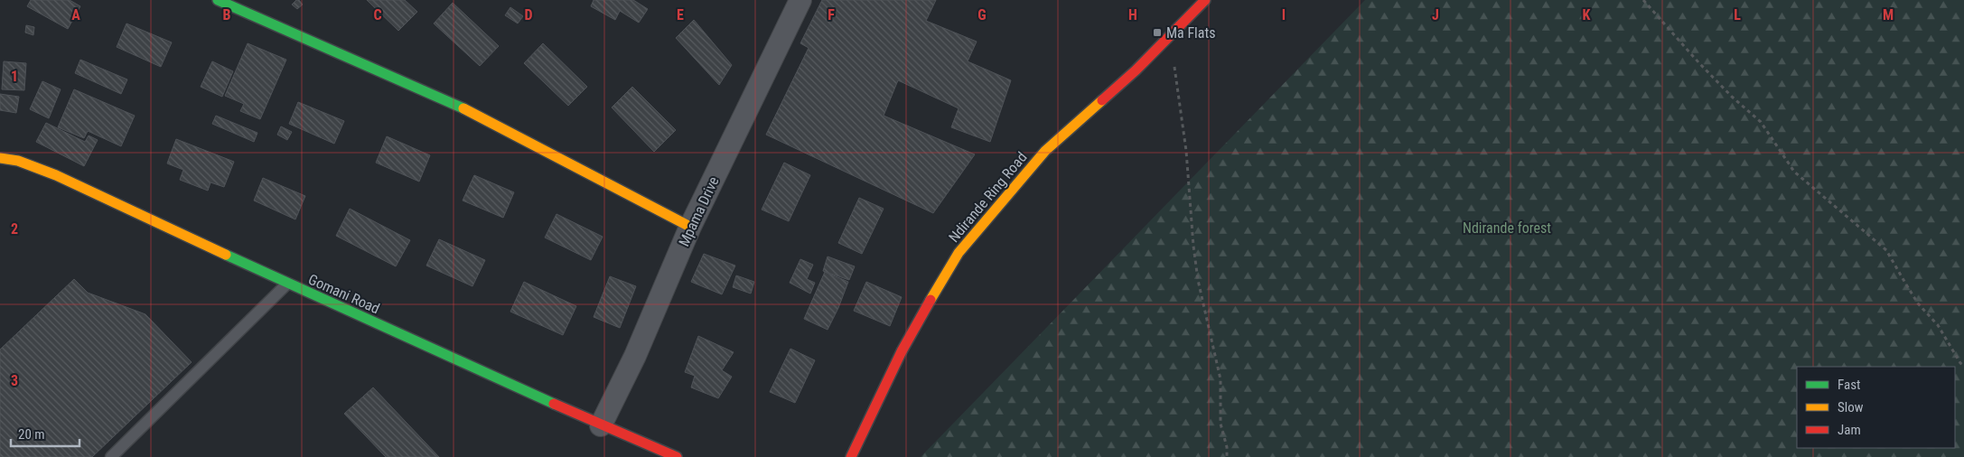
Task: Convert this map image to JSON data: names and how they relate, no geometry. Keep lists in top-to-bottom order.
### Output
{
  "streets": {
    "street": ["Ndirande Ring Road", "Mpama Drive", "Gomani Road"]
  },
  "crossings": [
    ["Mpama Drive", "Gomani Road"]
  ],
  "parks": ["Ndirande forest"],
  "places": {
    "transit": ["Ma Flats"]
  },
  "legend": ["Fast", "Slow", "Jam"],
  "scale_bar": "20 m",
  "grid": {
    "columns": [
      "A",
      "B",
      "C",
      "D",
      "E",
      "F",
      "G",
      "H",
      "I",
      "J",
      "K",
      "L",
      "M"
    ],
    "rows": ["1", "2", "3"]
  }
}
